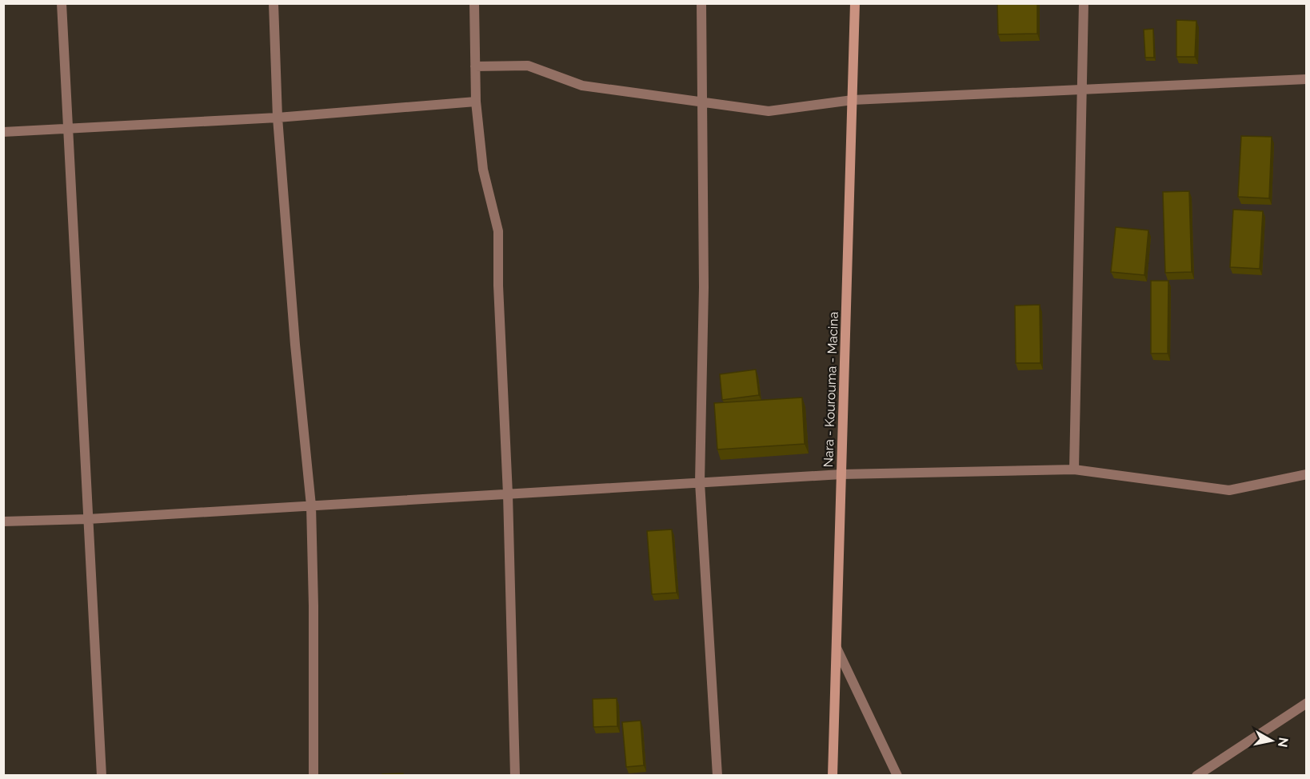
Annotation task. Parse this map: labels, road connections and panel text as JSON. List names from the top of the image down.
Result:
{
  "streets": {
    "main road": ["Nara - Kourouma - Macina"]
  },
  "north": "right"
}
